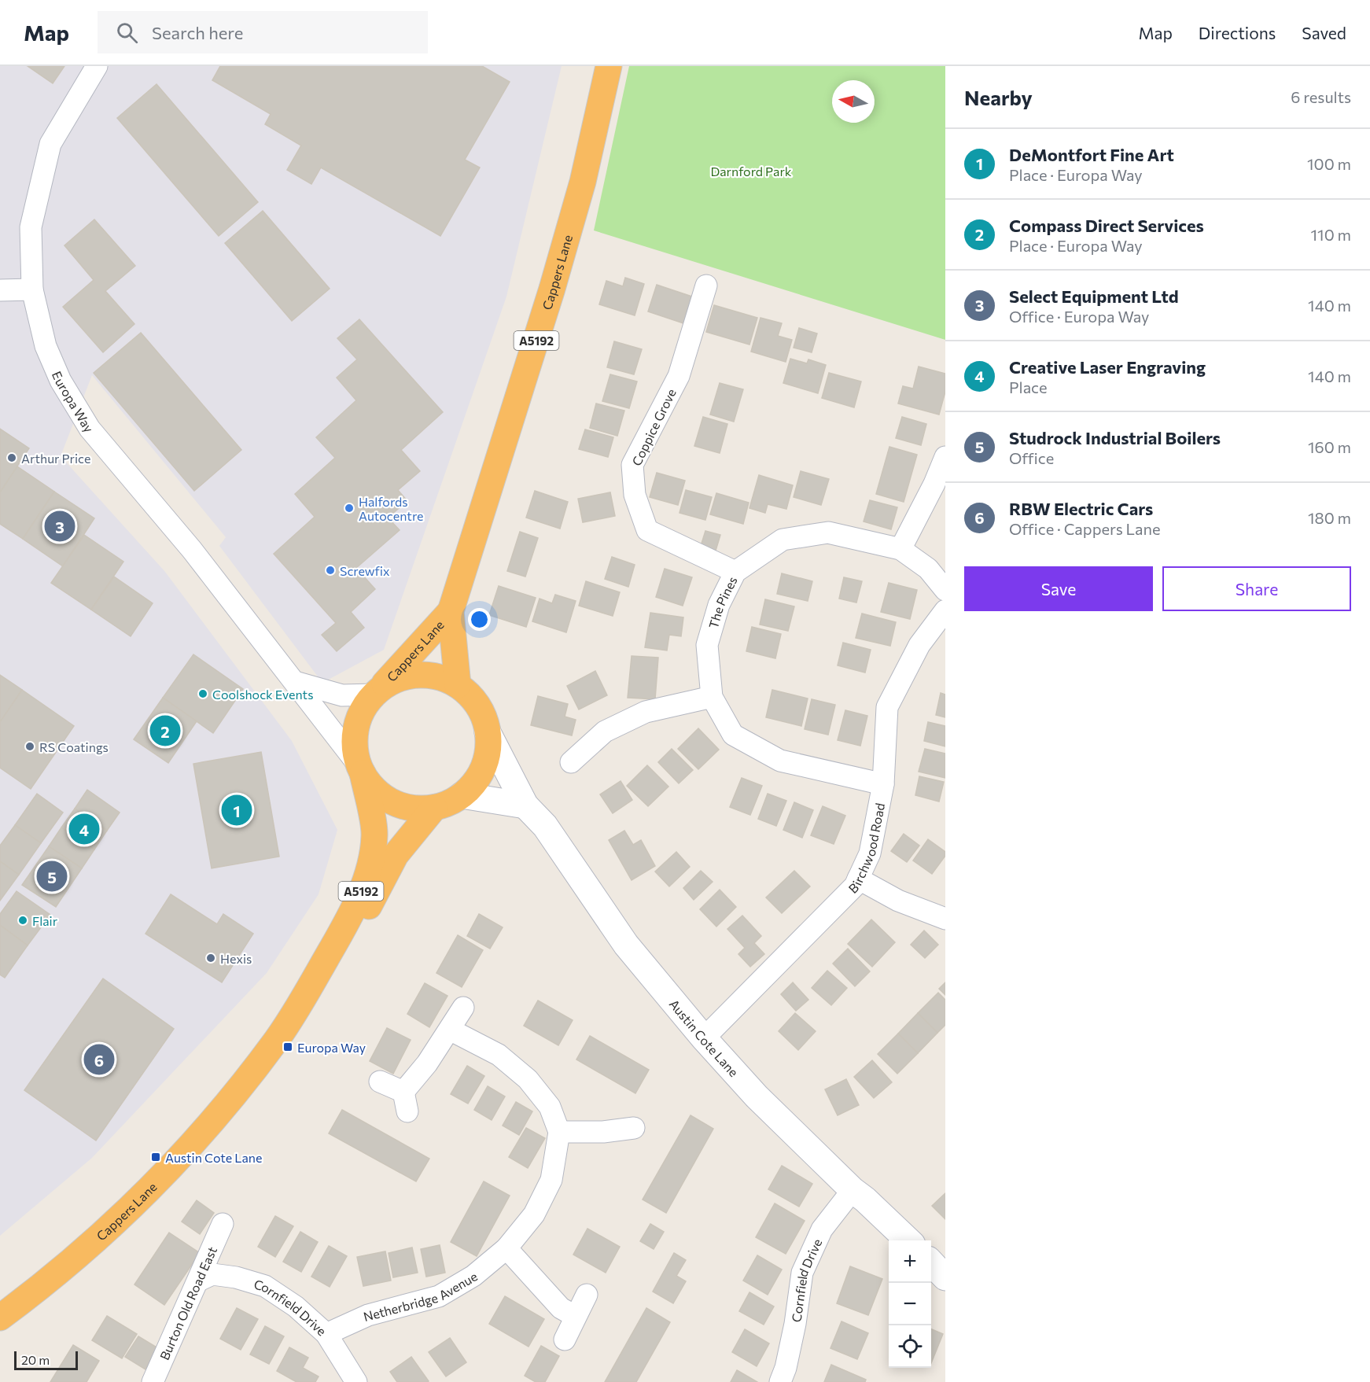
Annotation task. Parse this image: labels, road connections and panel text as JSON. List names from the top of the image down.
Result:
{
  "streets": {
    "highway": ["Cappers Lane", "A5192"],
    "street": [
      "Europa Way",
      "Coppice Grove",
      "The Pines",
      "Birchwood Road",
      "Austin Cote Lane",
      "Cornfield Drive",
      "Netherbridge Avenue",
      "Burton Old Road East"
    ]
  },
  "crossings": [
    ["Cappers Lane", "Europa Way"],
    ["Cappers Lane", "Austin Cote Lane"],
    ["Europa Way", "Austin Cote Lane"],
    ["Coppice Grove", "The Pines"],
    ["The Pines", "Birchwood Road"],
    ["Birchwood Road", "Austin Cote Lane"],
    ["Austin Cote Lane", "Cornfield Drive"],
    ["Cornfield Drive", "Netherbridge Avenue"],
    ["Cornfield Drive", "Burton Old Road East"]
  ],
  "parks": ["Darnford Park"],
  "places": {
    "other": [
      "Arthur Price",
      "Halfords Autocentre",
      "Screwfix",
      "Coolshock Events",
      "RS Coatings",
      "Flair",
      "Hexis"
    ],
    "transit": ["Europa Way", "Austin Cote Lane"]
  },
  "scale_bar": "20 m",
  "north": "left",
  "page": {
    "header": "Map",
    "search": "Search here",
    "nav": ["Map", "Directions", "Saved"],
    "heading": ["Nearby", "6 results"],
    "list": [
      {
        "mark": "1",
        "name": "DeMontfort Fine Art",
        "note": "Place · Europa Way",
        "value": "100 m"
      },
      {
        "mark": "2",
        "name": "Compass Direct Services",
        "note": "Place · Europa Way",
        "value": "110 m"
      },
      {
        "mark": "3",
        "name": "Select Equipment Ltd",
        "note": "Office · Europa Way",
        "value": "140 m"
      },
      {
        "mark": "4",
        "name": "Creative Laser Engraving",
        "note": "Place",
        "value": "140 m"
      },
      {
        "mark": "5",
        "name": "Studrock Industrial Boilers",
        "note": "Office",
        "value": "160 m"
      },
      {
        "mark": "6",
        "name": "RBW Electric Cars",
        "note": "Office · Cappers Lane",
        "value": "180 m"
      }
    ],
    "pins": [
      "3",
      "2",
      "1",
      "4",
      "5",
      "6"
    ],
    "buttons": ["Save", "Share"],
    "map_buttons": ["+", "−"],
    "scale": "20 m"
  }
}
